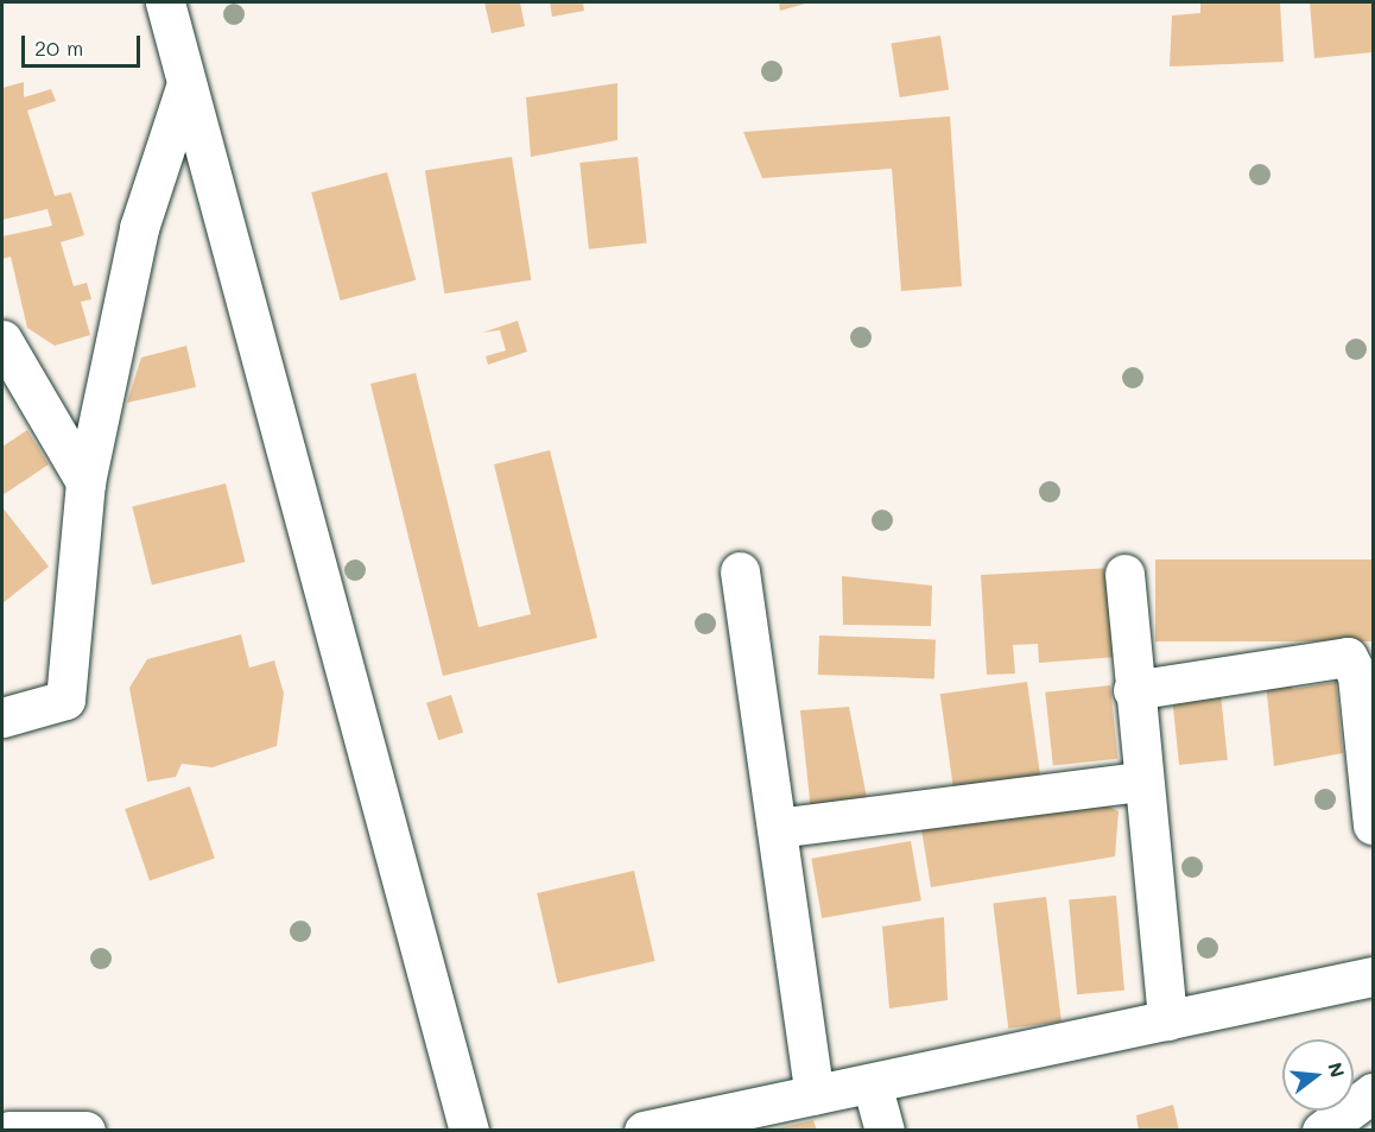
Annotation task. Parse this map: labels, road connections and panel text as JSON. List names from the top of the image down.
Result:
{
  "scale_bar": "20 m",
  "north": "right"
}
